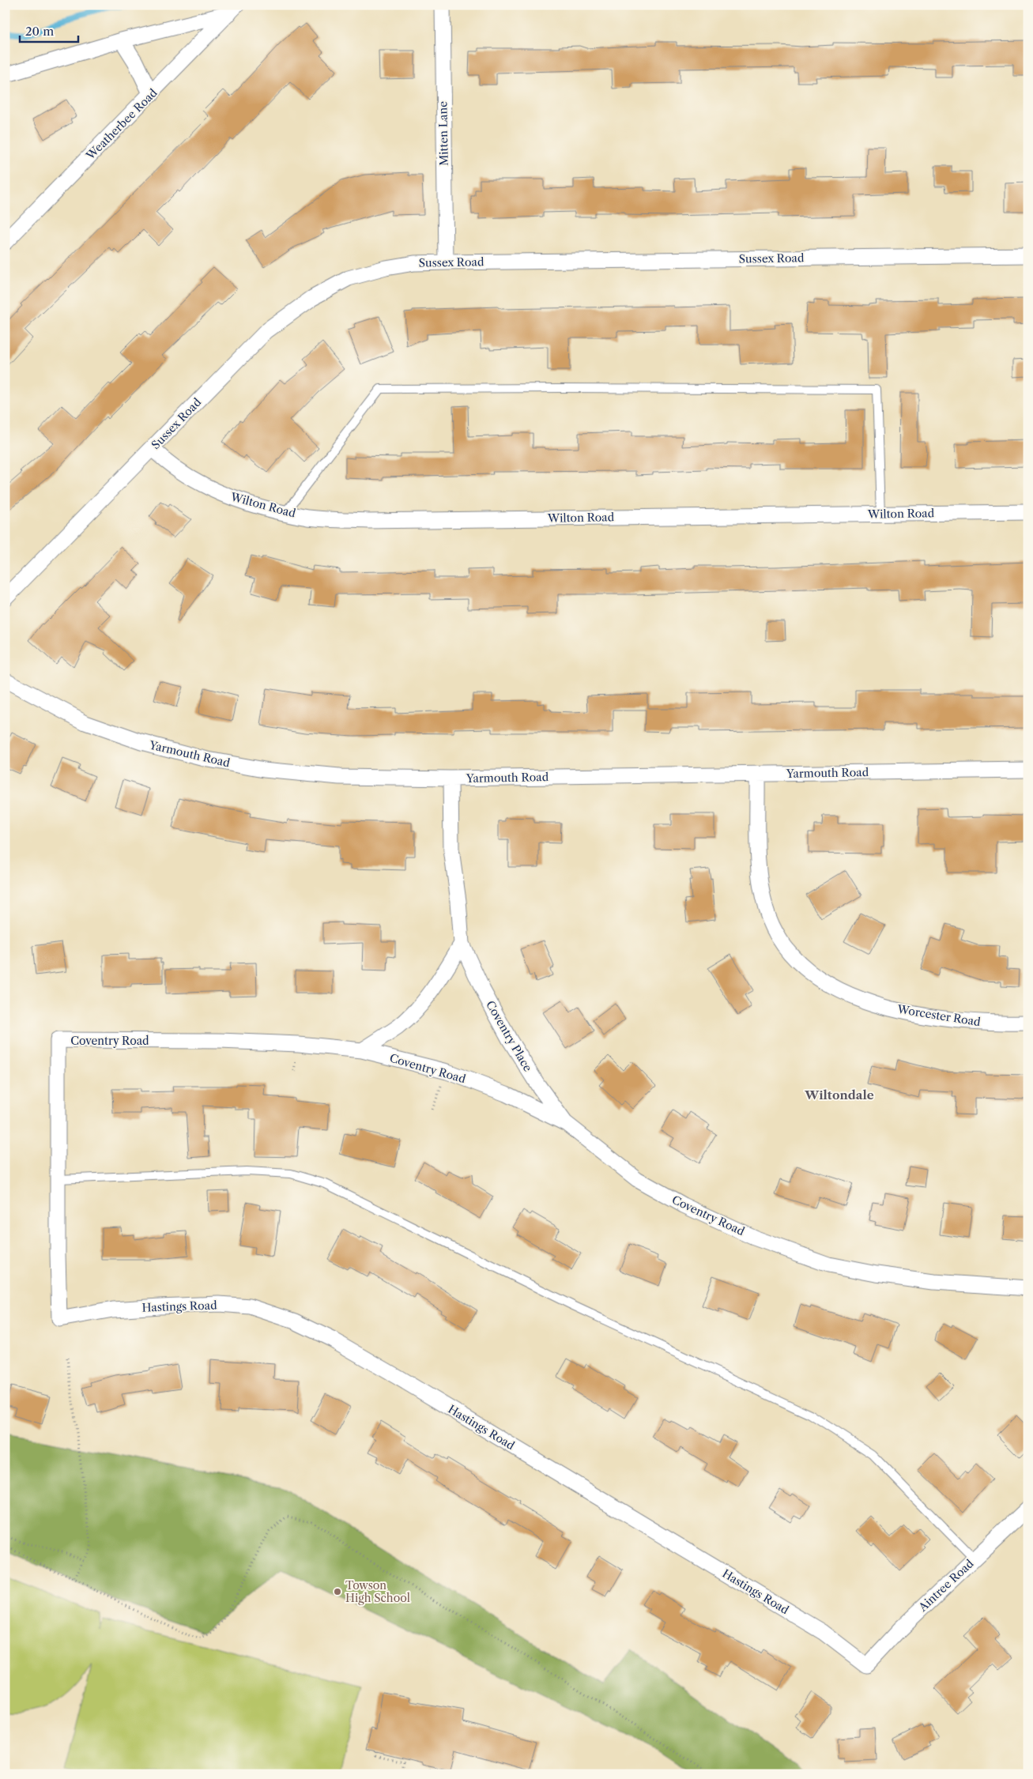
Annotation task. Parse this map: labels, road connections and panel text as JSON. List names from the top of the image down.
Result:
{
  "streets": {
    "street": [
      "Weatherbee Road",
      "Mitten Lane",
      "Sussex Road",
      "Wilton Road",
      "Yarmouth Road",
      "Worcester Road",
      "Coventry Place",
      "Coventry Road",
      "Hastings Road",
      "Aintree Road"
    ]
  },
  "crossings": [
    ["Mitten Lane", "Sussex Road"],
    ["Sussex Road", "Wilton Road"],
    ["Yarmouth Road", "Worcester Road"],
    ["Yarmouth Road", "Coventry Place"],
    ["Coventry Place", "Coventry Road"],
    ["Coventry Road", "Hastings Road"],
    ["Hastings Road", "Aintree Road"]
  ],
  "districts": ["Wiltondale"],
  "places": ["Towson High School"],
  "scale_bar": "20 m"
}
